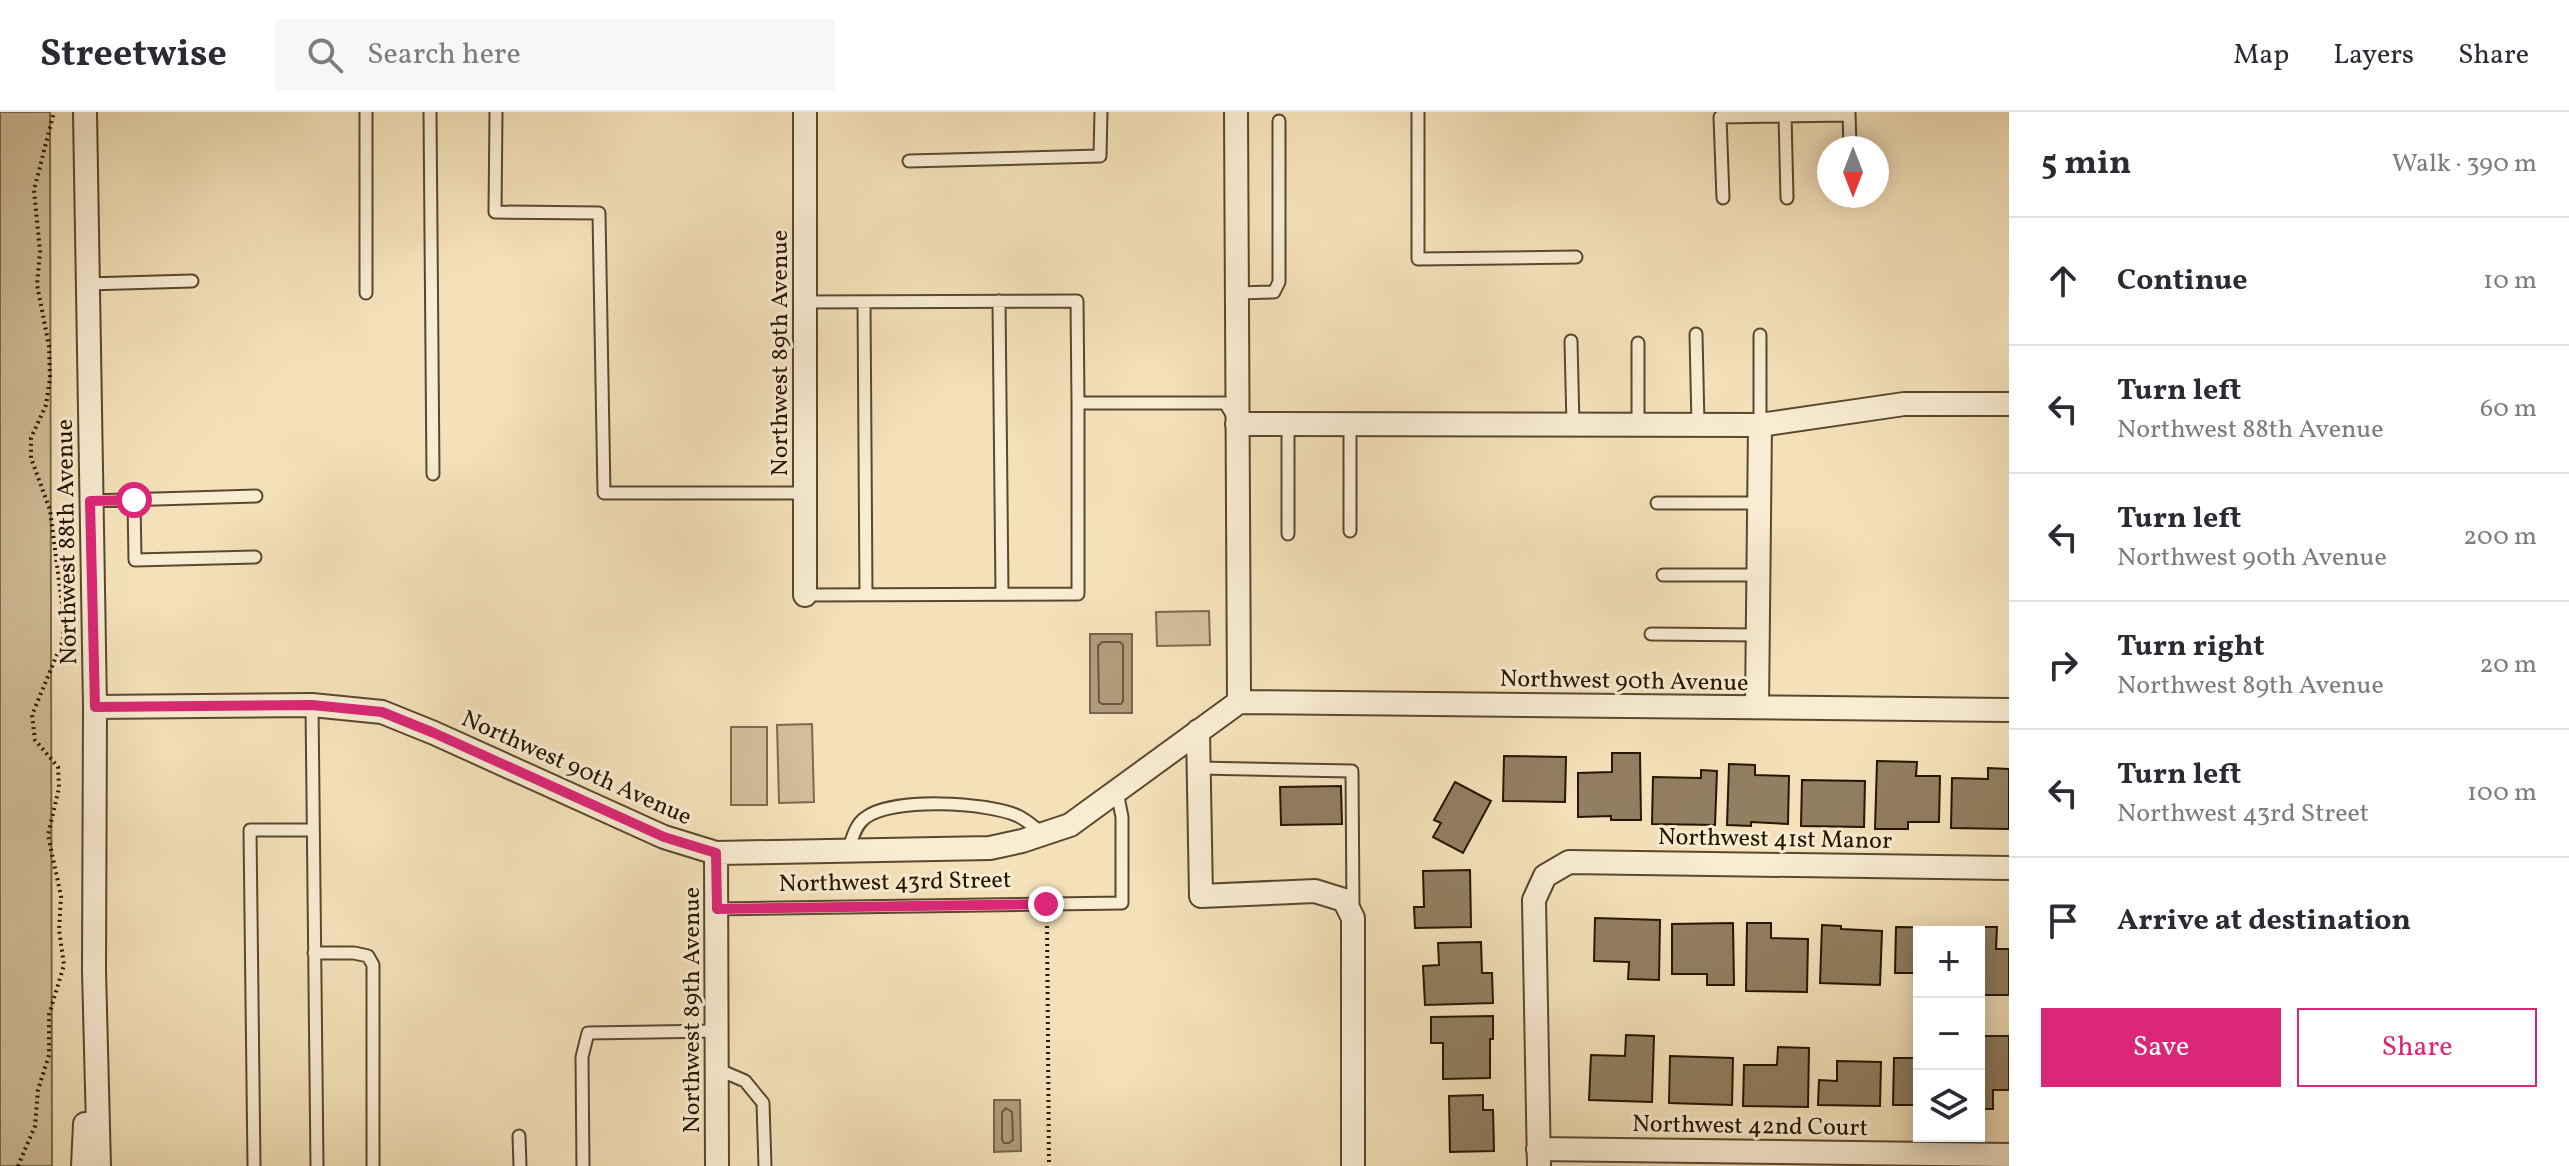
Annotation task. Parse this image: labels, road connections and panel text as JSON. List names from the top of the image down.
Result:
{
  "streets": {
    "street": [
      "Northwest 89th Avenue",
      "Northwest 88th Avenue",
      "Northwest 90th Avenue",
      "Northwest 41st Manor",
      "Northwest 42nd Court"
    ],
    "lane": ["Northwest 43rd Street"]
  },
  "crossings": [
    ["Northwest 89th Avenue", "Northwest 90th Avenue"],
    ["Northwest 89th Avenue", "Northwest 43rd Street"],
    ["Northwest 88th Avenue", "Northwest 90th Avenue"],
    ["Northwest 90th Avenue", "Northwest 43rd Street"],
    ["Northwest 41st Manor", "Northwest 42nd Court"]
  ],
  "north": "bottom",
  "page": {
    "header": "Streetwise",
    "search": "Search here",
    "nav": ["Map", "Layers", "Share"],
    "heading": ["5 min", "Walk · 390 m"],
    "list": [
      ["Continue", "10 m"],
      ["Turn left", "Northwest 88th Avenue", "60 m"],
      ["Turn left", "Northwest 90th Avenue", "200 m"],
      ["Turn right", "Northwest 89th Avenue", "20 m"],
      ["Turn left", "Northwest 43rd Street", "100 m"],
      "Arrive at destination"
    ],
    "map_buttons": ["+", "−"],
    "buttons": ["Save", "Share"]
  }
}
